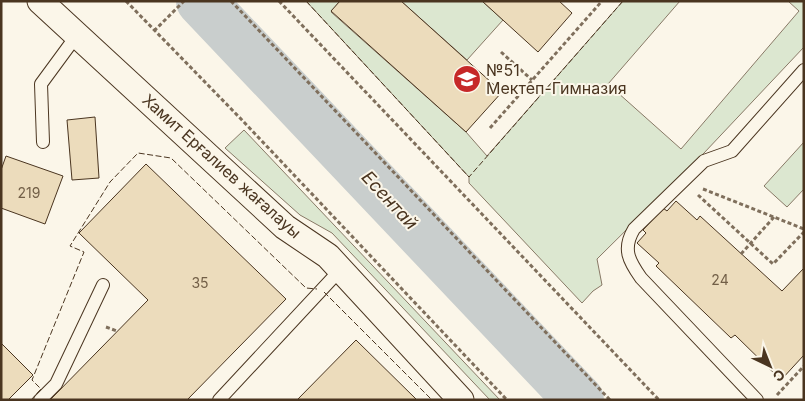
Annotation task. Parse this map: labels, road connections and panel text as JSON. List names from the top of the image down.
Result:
{
  "streets": {
    "street": ["Хамит Ерғалиев жағалауы"]
  },
  "water": ["Есентай"],
  "places": {
    "school or university": ["№51 Мектеп-Гимназия"]
  },
  "house_numbers": ["219", "24", "35"],
  "north": "bottom right"
}
